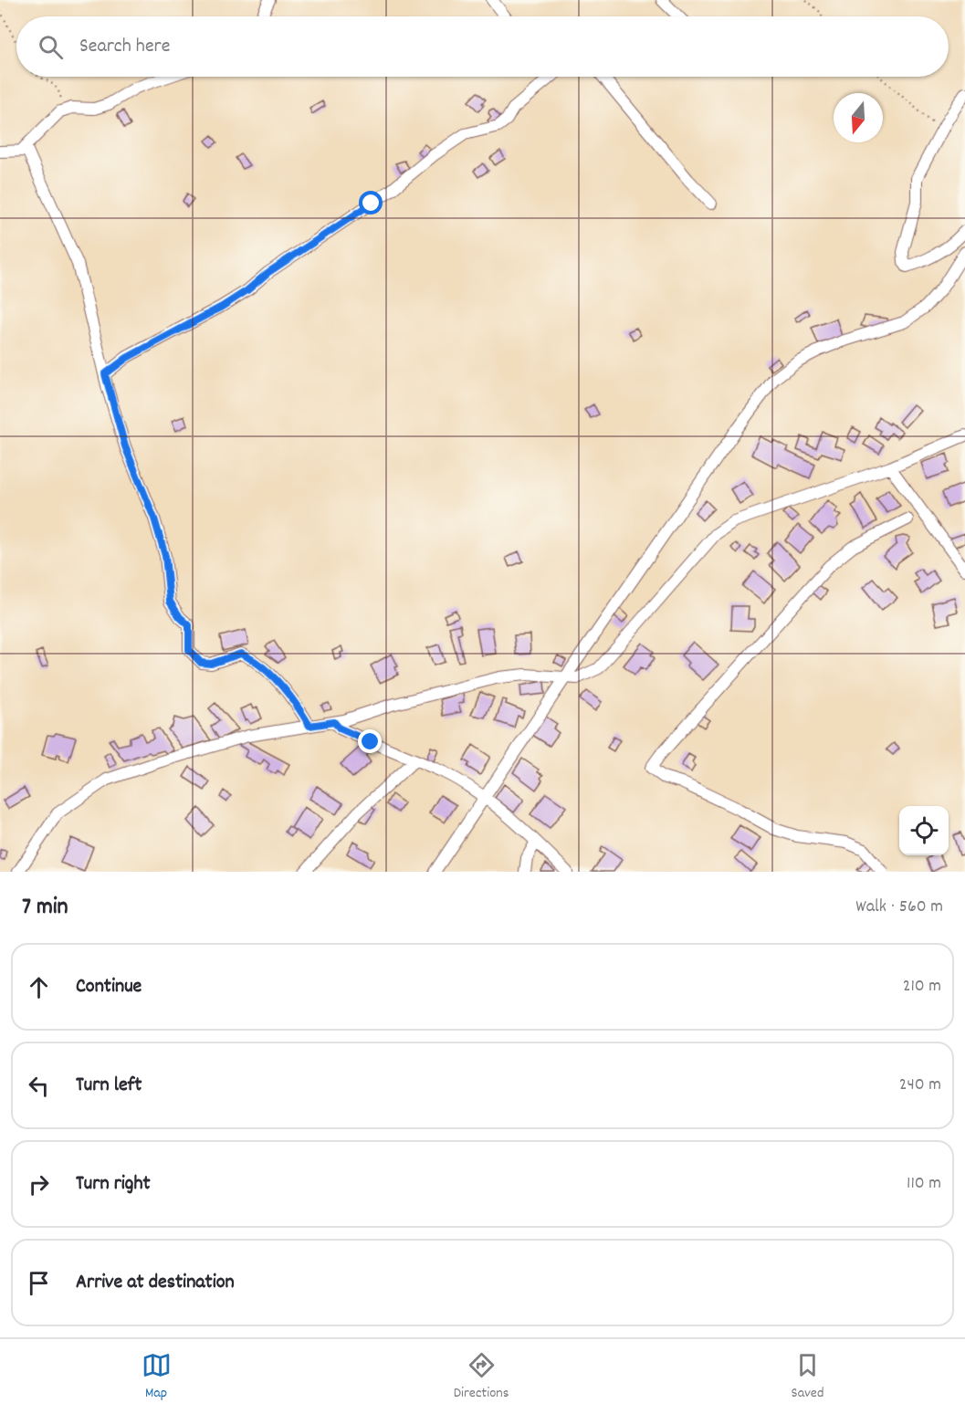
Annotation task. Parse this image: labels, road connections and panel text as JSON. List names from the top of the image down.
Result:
{
  "north": "bottom",
  "page": {
    "search": "Search here",
    "heading": ["7 min", "Walk · 560 m"],
    "list": [
      ["Continue", "210 m"],
      ["Turn left", "240 m"],
      ["Turn right", "110 m"],
      "Arrive at destination"
    ],
    "nav": ["Map", "Directions", "Saved"]
  }
}
